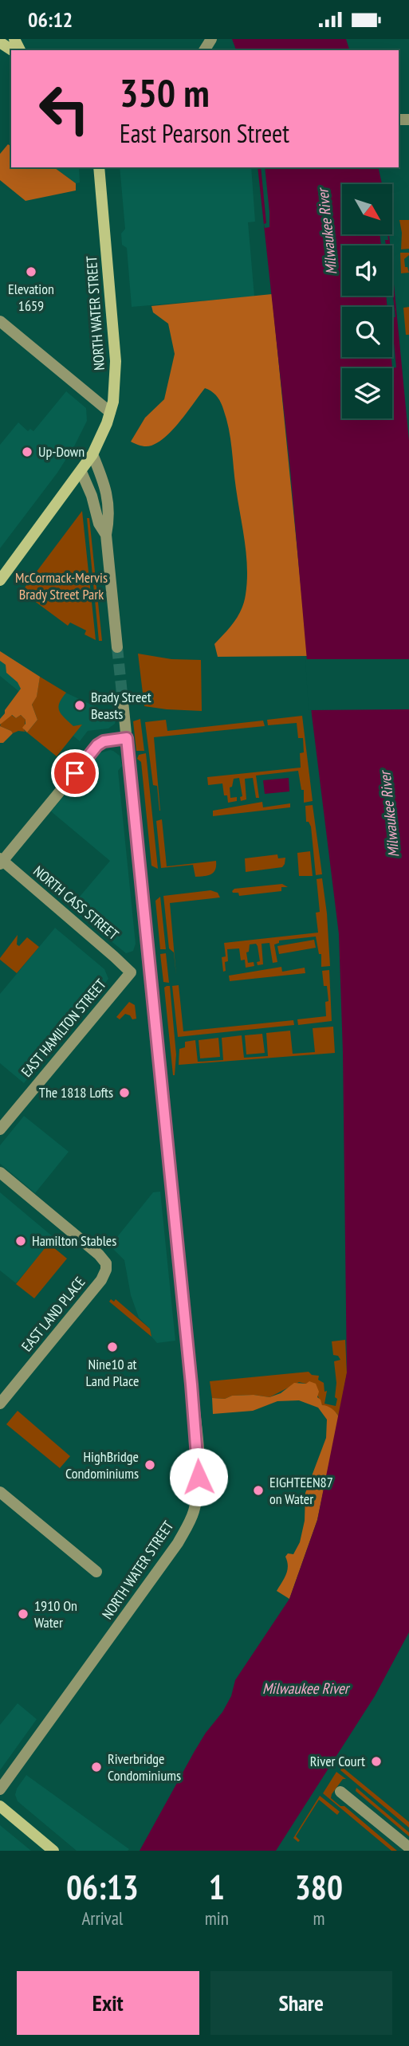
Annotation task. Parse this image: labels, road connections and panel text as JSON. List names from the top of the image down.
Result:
{
  "streets": {
    "main road": ["NORTH WATER STREET"],
    "street": ["NORTH CASS STREET", "EAST HAMILTON STREET", "EAST LAND PLACE"]
  },
  "crossings": [
    ["NORTH CASS STREET", "EAST HAMILTON STREET"]
  ],
  "water": ["Milwaukee River"],
  "parks": ["McCormack-Mervis Brady Street Park"],
  "places": [
    "Elevation 1659",
    "Up-Down",
    "Brady Street Beasts",
    "The 1818 Lofts",
    "Hamilton Stables",
    "Nine10 at Land Place",
    "HighBridge Condominiums",
    "EIGHTEEN87 on Water",
    "1910 On Water",
    "River Court",
    "Riverbridge Condominiums"
  ],
  "north": "bottom right",
  "page": {
    "status": "06:12",
    "turn": ["350 m", "East Pearson Street"],
    "eta": [
      "06:13",
      "Arrival",
      "1",
      "min",
      "380",
      "m"
    ],
    "buttons": ["Exit", "Share"]
  }
}
